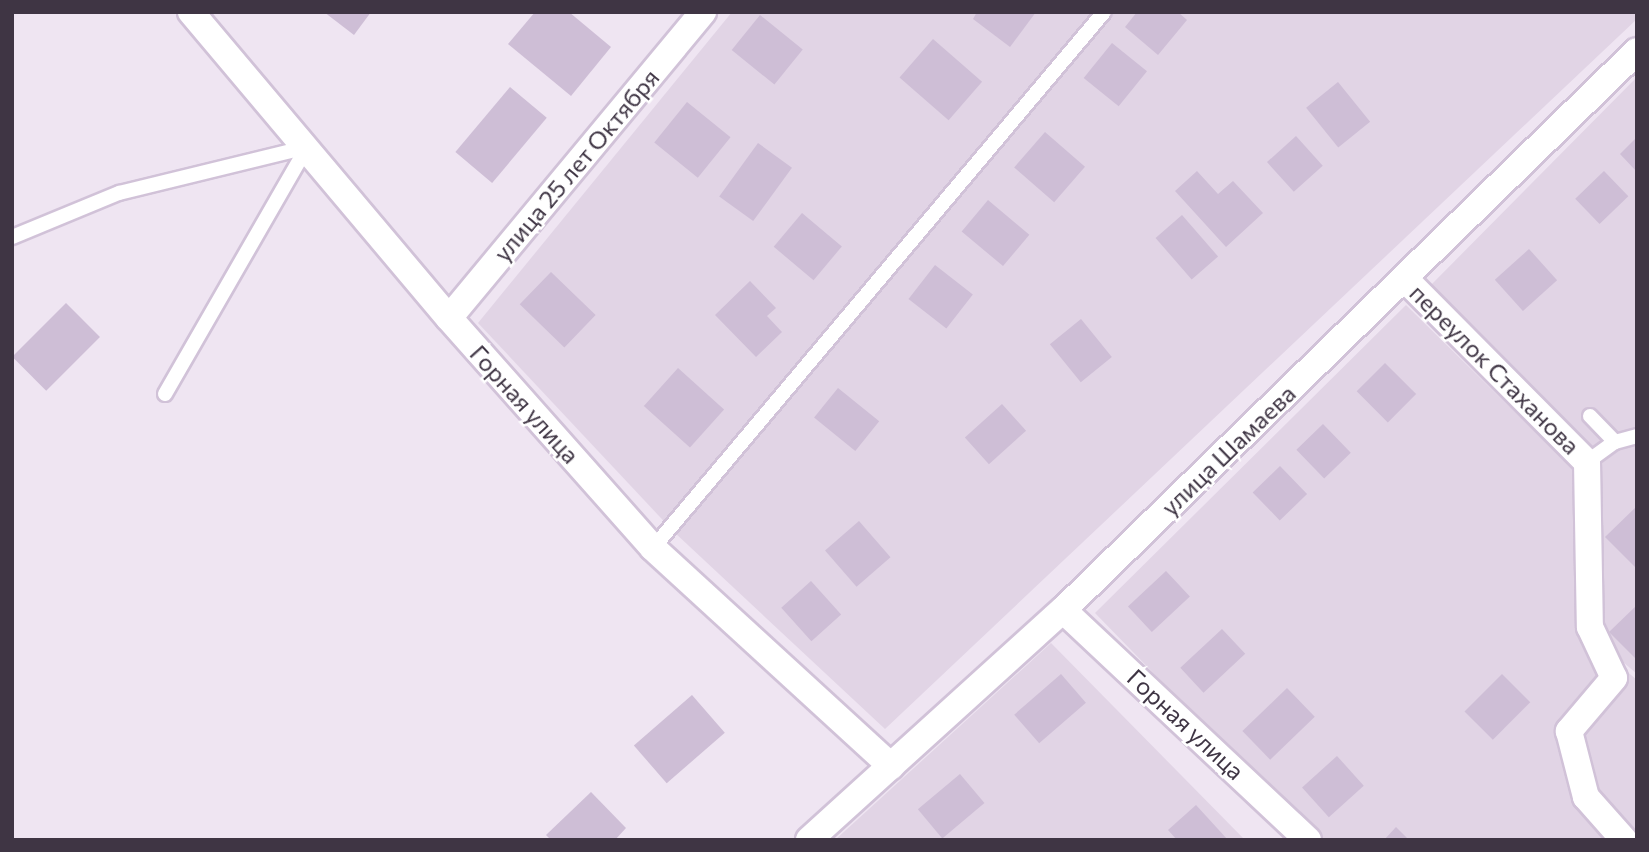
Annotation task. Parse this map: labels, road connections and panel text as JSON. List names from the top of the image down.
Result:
{
  "streets": {
    "street": [
      "улица 25 лет Октября",
      "переулок Стаханова",
      "Горная улица",
      "улица Шамаева"
    ]
  },
  "crossings": [
    ["улица 25 лет Октября", "Горная улица"],
    ["переулок Стаханова", "улица Шамаева"],
    ["Горная улица", "улица Шамаева"]
  ]
}
